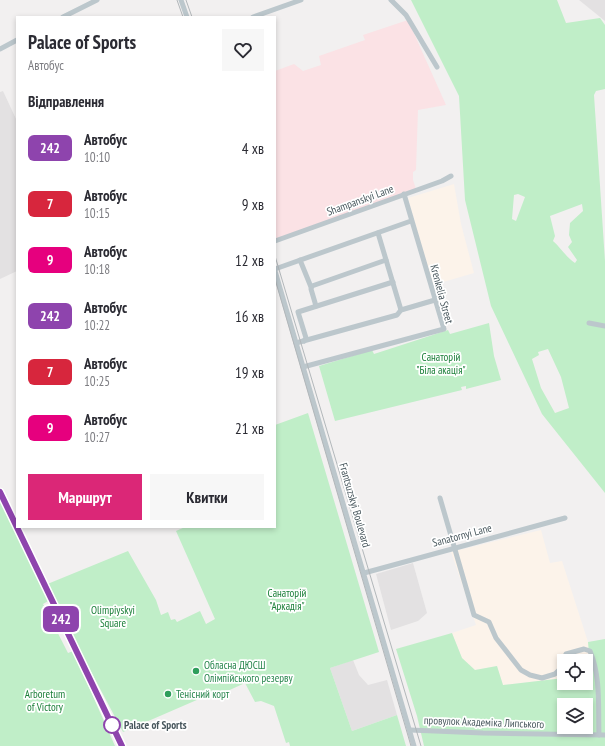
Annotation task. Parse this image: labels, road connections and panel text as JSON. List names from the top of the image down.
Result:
{
  "streets": {
    "street": [
      "Shampanskyi Lane",
      "Krenkelia Street",
      "Frantsuzskyi Boulevard",
      "Sanatornyi Lane",
      "провулок Академіка Липського"
    ]
  },
  "crossings": [
    ["Shampanskyi Lane", "Krenkelia Street"],
    ["Krenkelia Street", "Frantsuzskyi Boulevard"],
    ["Frantsuzskyi Boulevard", "Sanatornyi Lane"],
    ["Frantsuzskyi Boulevard", "провулок Академіка Липського"]
  ],
  "parks": [
    "Санаторій \"Біла акація\"",
    "Санаторій \"Аркадія\"",
    "Olimpiyskyi Square",
    "Arboretum of Victory"
  ],
  "places": ["Обласна ДЮСШ Олімпійського резерву", "Тенісний корт", "Palace of Sports"],
  "lines": ["bus line 242"],
  "page": {
    "on_map": "242",
    "heading": [
      ["Palace of Sports", "Автобус"],
      "Відправлення"
    ],
    "list": [
      {
        "mark": "242",
        "name": "Автобус",
        "note": "10:10",
        "value": "4 хв"
      },
      {
        "mark": "7",
        "name": "Автобус",
        "note": "10:15",
        "value": "9 хв"
      },
      {
        "mark": "9",
        "name": "Автобус",
        "note": "10:18",
        "value": "12 хв"
      },
      {
        "mark": "242",
        "name": "Автобус",
        "note": "10:22",
        "value": "16 хв"
      },
      {
        "mark": "7",
        "name": "Автобус",
        "note": "10:25",
        "value": "19 хв"
      },
      {
        "mark": "9",
        "name": "Автобус",
        "note": "10:27",
        "value": "21 хв"
      }
    ],
    "buttons": ["Маршрут", "Квитки"]
  }
}
